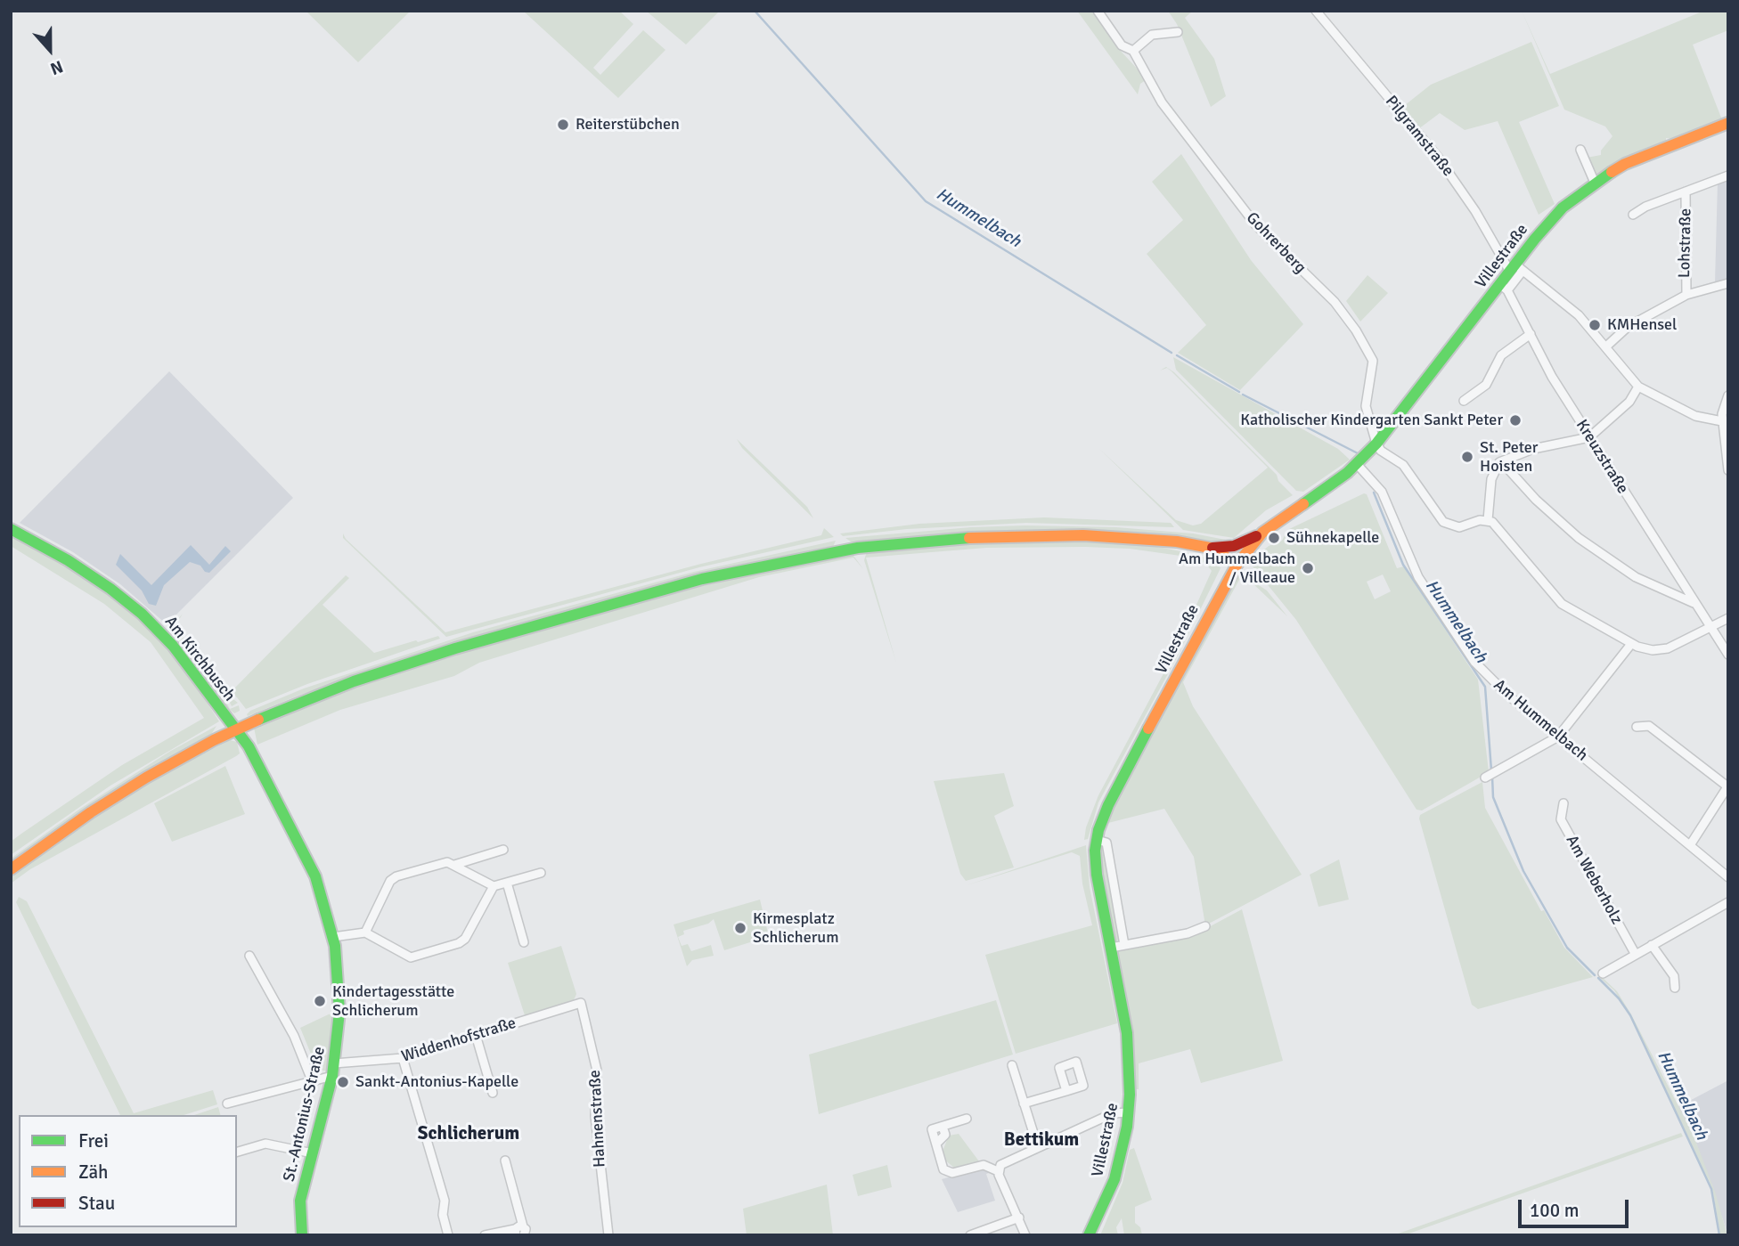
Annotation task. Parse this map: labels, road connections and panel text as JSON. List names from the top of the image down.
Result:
{
  "streets": {
    "main road": ["Villestraße", "Am Kirchbusch", "St.-Antonius-Straße"],
    "street": [
      "Pilgramstraße",
      "Gohrerberg",
      "Lohstraße",
      "Kreuzstraße",
      "Am Hummelbach",
      "Am Weberholz",
      "Widdenhofstraße",
      "Hahnenstraße"
    ]
  },
  "crossings": [
    ["Pilgramstraße", "Villestraße"],
    ["Gohrerberg", "Villestraße"],
    ["Villestraße", "Kreuzstraße"],
    ["Villestraße", "Am Hummelbach"],
    ["Am Kirchbusch", "St.-Antonius-Straße"],
    ["Widdenhofstraße", "St.-Antonius-Straße"],
    ["Widdenhofstraße", "Hahnenstraße"]
  ],
  "districts": ["Schlicherum", "Bettikum"],
  "water": ["Hummelbach"],
  "places": [
    "Reiterstübchen",
    "KMHensel",
    "Katholischer Kindergarten Sankt Peter",
    "St. Peter Hoisten",
    "Sühnekapelle",
    "Am Hummelbach / Villeaue",
    "Kirmesplatz Schlicherum",
    "Kindertagesstätte Schlicherum",
    "Sankt-Antonius-Kapelle"
  ],
  "legend": ["Frei", "Zäh", "Stau"],
  "scale_bar": "100 m",
  "north": "bottom"
}
